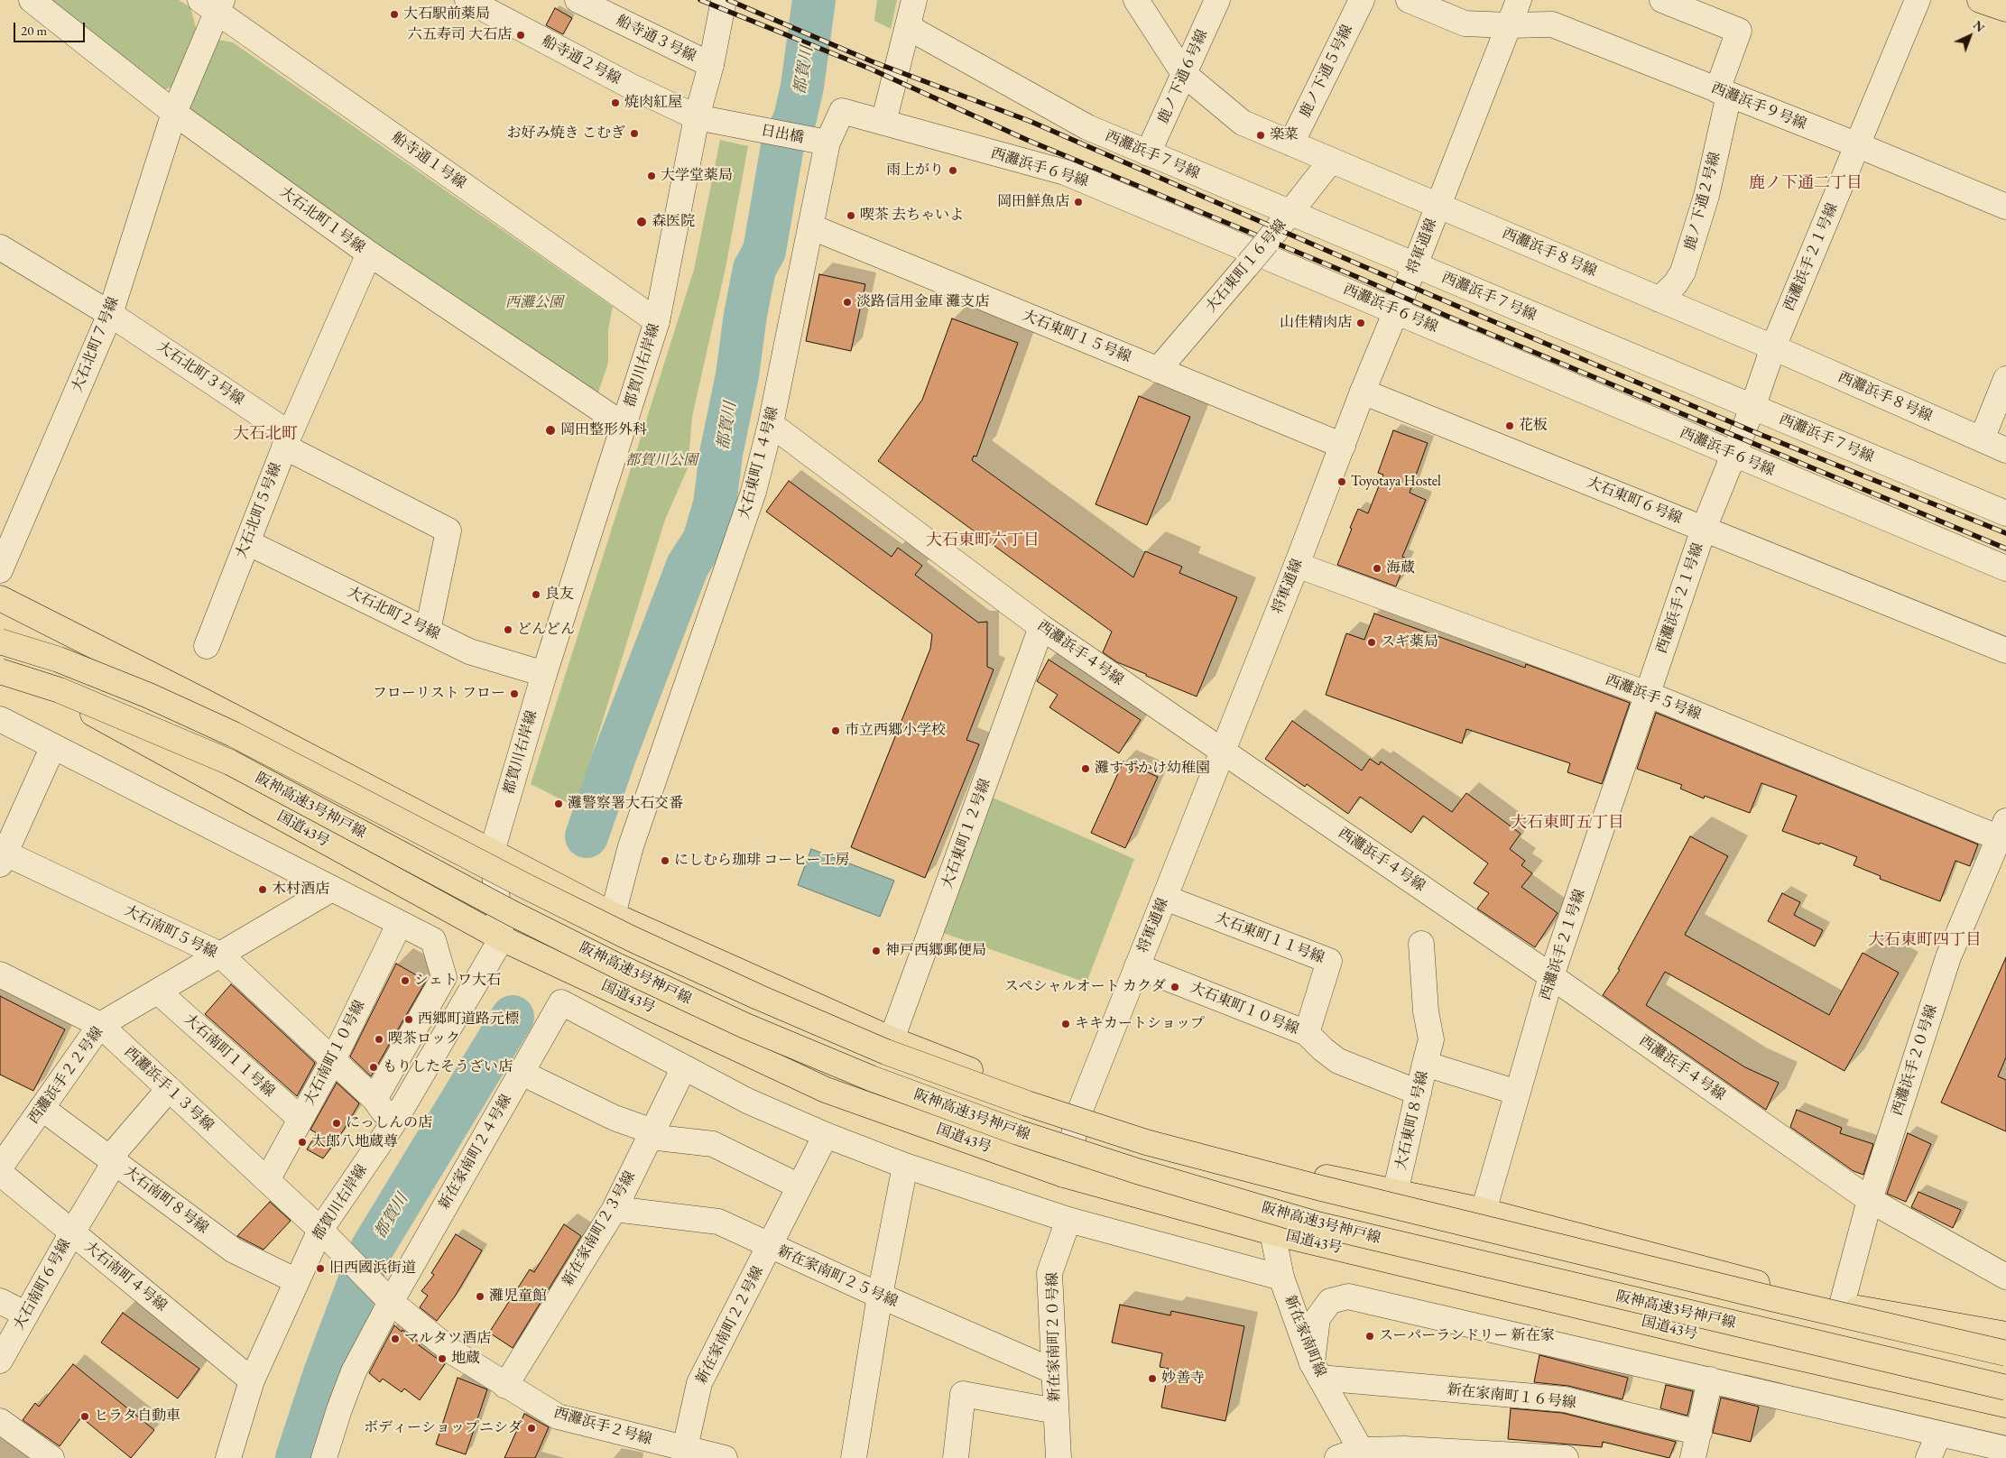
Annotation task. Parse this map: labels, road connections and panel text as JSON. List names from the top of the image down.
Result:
{
  "streets": {
    "highway": ["阪神高速3号神戸線", "国道43号"],
    "street": [
      "船寺通３号線",
      "船寺通２号線",
      "鹿ノ下通５号線",
      "鹿ノ下通６号線",
      "西灘浜手９号線",
      "日出橋",
      "西灘浜手７号線",
      "船寺通１号線",
      "西灘浜手６号線",
      "鹿ノ下通２号線",
      "大石北町１号線",
      "将軍通線",
      "西灘浜手８号線",
      "西灘浜手２１号線",
      "大石東町１６号線",
      "大石東町１５号線",
      "大石北町７号線",
      "都賀川右岸線",
      "大石北町３号線",
      "大石東町１４号線",
      "大石東町６号線",
      "大石北町５号線",
      "大石北町２号線",
      "西灘浜手４号線",
      "西灘浜手５号線",
      "大石東町１２号線",
      "大石南町５号線",
      "大石東町１１号線",
      "大石東町１０号線",
      "大石南町１０号線",
      "大石南町１１号線",
      "西灘浜手２０号線",
      "西灘浜手２２号線",
      "西灘浜手１３号線",
      "大石東町８号線",
      "新在家南町２４号線",
      "大石南町８号線",
      "新在家南町２３号線",
      "大石南町４号線",
      "新在家南町２５号線",
      "大石南町６号線",
      "新在家南町２２号線",
      "新在家南町線",
      "新在家南町２０号線",
      "新在家南町１６号線",
      "西灘浜手２号線"
    ]
  },
  "crossings": [
    ["船寺通３号線", "都賀川右岸線"],
    ["船寺通２号線", "日出橋"],
    ["船寺通２号線", "都賀川右岸線"],
    ["鹿ノ下通５号線", "西灘浜手８号線"],
    ["鹿ノ下通６号線", "西灘浜手７号線"],
    ["鹿ノ下通６号線", "西灘浜手８号線"],
    ["西灘浜手９号線", "鹿ノ下通２号線"],
    ["西灘浜手９号線", "将軍通線"],
    ["西灘浜手９号線", "西灘浜手２１号線"],
    ["日出橋", "都賀川右岸線"],
    ["日出橋", "大石東町１４号線"],
    ["西灘浜手７号線", "将軍通線"],
    ["西灘浜手７号線", "西灘浜手２１号線"],
    ["西灘浜手７号線", "大石東町１６号線"],
    ["船寺通１号線", "大石北町７号線"],
    ["船寺通１号線", "都賀川右岸線"],
    ["西灘浜手６号線", "将軍通線"],
    ["西灘浜手６号線", "西灘浜手２１号線"],
    ["西灘浜手６号線", "大石東町１４号線"],
    ["鹿ノ下通２号線", "西灘浜手８号線"],
    ["大石北町１号線", "大石北町７号線"],
    ["大石北町１号線", "都賀川右岸線"],
    ["大石北町１号線", "大石北町５号線"],
    ["将軍通線", "西灘浜手８号線"],
    ["将軍通線", "大石東町１５号線"],
    ["将軍通線", "大石東町６号線"],
    ["将軍通線", "西灘浜手４号線"],
    ["将軍通線", "西灘浜手５号線"],
    ["将軍通線", "国道43号"],
    ["将軍通線", "大石東町１１号線"],
    ["将軍通線", "大石東町１０号線"],
    ["西灘浜手８号線", "西灘浜手２１号線"],
    ["西灘浜手８号線", "大石東町１６号線"],
    ["西灘浜手２１号線", "大石東町６号線"],
    ["西灘浜手２１号線", "西灘浜手４号線"],
    ["西灘浜手２１号線", "西灘浜手５号線"],
    ["西灘浜手２１号線", "大石東町８号線"],
    ["大石東町１６号線", "大石東町１５号線"],
    ["大石東町１５号線", "大石東町１４号線"],
    ["大石北町７号線", "大石北町３号線"],
    ["都賀川右岸線", "大石北町２号線"],
    ["都賀川右岸線", "国道43号"],
    ["都賀川右岸線", "大石南町５号線"],
    ["都賀川右岸線", "西灘浜手１３号線"],
    ["都賀川右岸線", "大石南町８号線"],
    ["都賀川右岸線", "大石南町４号線"],
    ["都賀川右岸線", "西灘浜手２号線"],
    ["大石北町３号線", "大石北町５号線"],
    ["大石北町３号線", "大石北町２号線"],
    ["大石東町１４号線", "西灘浜手４号線"],
    ["大石北町５号線", "大石北町２号線"],
    ["西灘浜手４号線", "大石東町１２号線"],
    ["西灘浜手４号線", "西灘浜手２０号線"],
    ["西灘浜手５号線", "西灘浜手２０号線"],
    ["国道43号", "新在家南町線"],
    ["大石南町５号線", "大石南町１０号線"],
    ["大石南町５号線", "西灘浜手２２号線"],
    ["大石東町１１号線", "大石東町１０号線"],
    ["大石東町１０号線", "大石東町８号線"],
    ["大石南町１０号線", "大石南町１１号線"],
    ["大石南町１０号線", "西灘浜手１３号線"],
    ["大石南町１１号線", "西灘浜手２２号線"],
    ["西灘浜手２２号線", "西灘浜手１３号線"],
    ["西灘浜手２２号線", "大石南町８号線"],
    ["西灘浜手１３号線", "大石南町６号線"],
    ["西灘浜手１３号線", "西灘浜手２号線"],
    ["新在家南町２４号線", "新在家南町２３号線"],
    ["新在家南町２４号線", "西灘浜手２号線"],
    ["大石南町８号線", "大石南町６号線"],
    ["新在家南町２３号線", "新在家南町２５号線"],
    ["新在家南町２３号線", "西灘浜手２号線"],
    ["大石南町４号線", "大石南町６号線"],
    ["新在家南町２５号線", "新在家南町２２号線"],
    ["新在家南町２５号線", "新在家南町２０号線"],
    ["新在家南町２２号線", "西灘浜手２号線"],
    ["新在家南町線", "新在家南町１６号線"]
  ],
  "districts": [
    "鹿ノ下通二丁目",
    "大石北町",
    "大石東町六丁目",
    "大石東町五丁目",
    "大石東町四丁目"
  ],
  "water": ["都賀川"],
  "parks": ["西灘公園", "都賀川公園"],
  "places": [
    "大石駅前薬局",
    "六五寿司 大石店",
    "焼肉紅屋",
    "お好み焼き こむぎ",
    "楽菜",
    "雨上がり",
    "大学堂薬局",
    "岡田鮮魚店",
    "喫茶 去ちゃいよ",
    "森医院",
    "淡路信用金庫 灘支店",
    "山佳精肉店",
    "花板",
    "岡田整形外科",
    "Toyotaya Hostel",
    "海蔵",
    "良友",
    "どんどん",
    "スギ薬局",
    "フローリスト フロー",
    "市立西郷小学校",
    "灘すずかけ幼稚園",
    "灘警察署大石交番",
    "にしむら珈琲 コーヒー工房",
    "木村酒店",
    "神戸西郷郵便局",
    "シェトワ大石",
    "スペシャルオート カクダ",
    "西郷町道路元標",
    "キキカートショップ",
    "喫茶ロック",
    "もりしたそうざい店",
    "にっしんの店",
    "太郎八地蔵尊",
    "旧西國浜街道",
    "灘児童館",
    "スーパーランドリー 新在家",
    "マルタツ酒店",
    "地蔵",
    "妙善寺",
    "ヒラタ自動車",
    "ボディーショップニシダ"
  ],
  "scale_bar": "20 m",
  "north": "top right"
}
